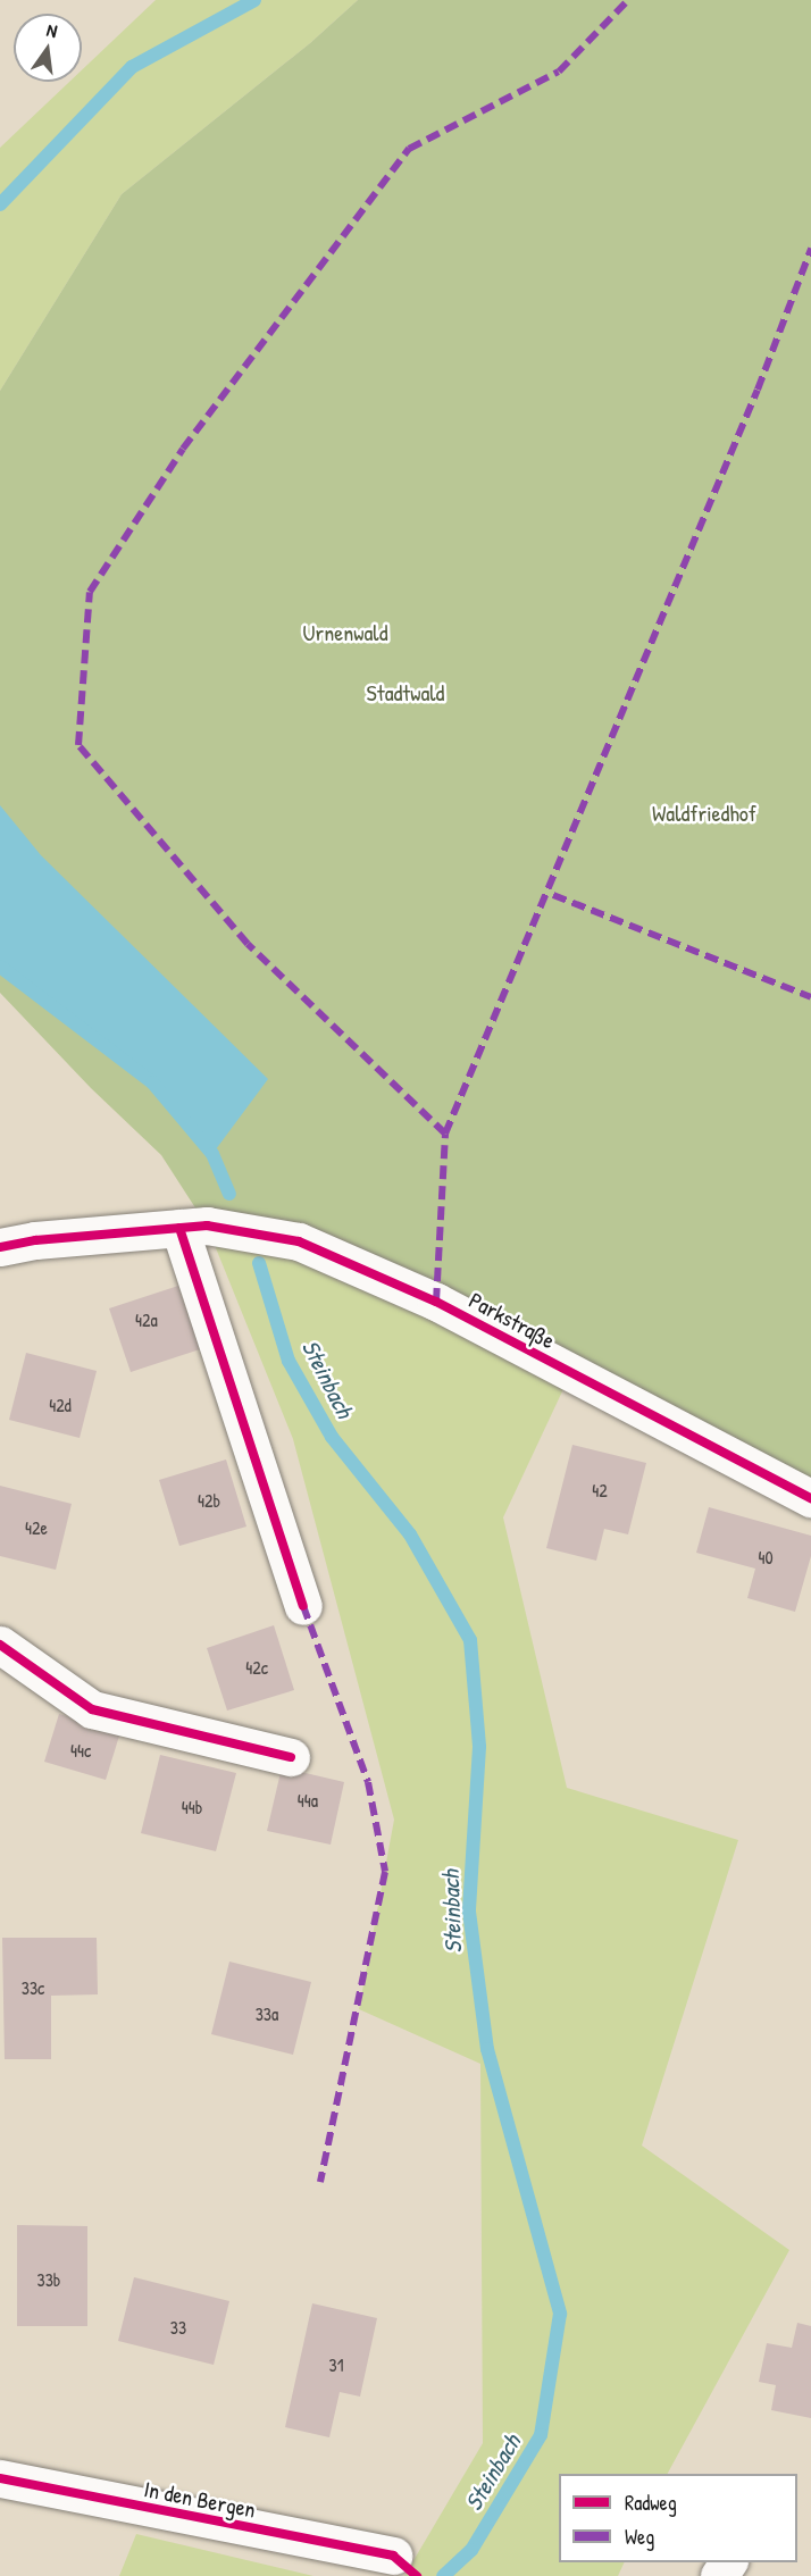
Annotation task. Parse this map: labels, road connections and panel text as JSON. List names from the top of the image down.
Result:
{
  "streets": {
    "street": ["Parkstraße", "In den Bergen"]
  },
  "water": ["Steinbach"],
  "parks": ["Urnenwald", "Stadtwald", "Waldfriedhof"],
  "house_numbers": [
    "42a",
    "42d",
    "42",
    "42b",
    "42e",
    "40",
    "42c",
    "44c",
    "44a",
    "44b",
    "33c",
    "33a",
    "33b",
    "33",
    "31"
  ],
  "legend": ["Radweg", "Weg"],
  "north": "top"
}
